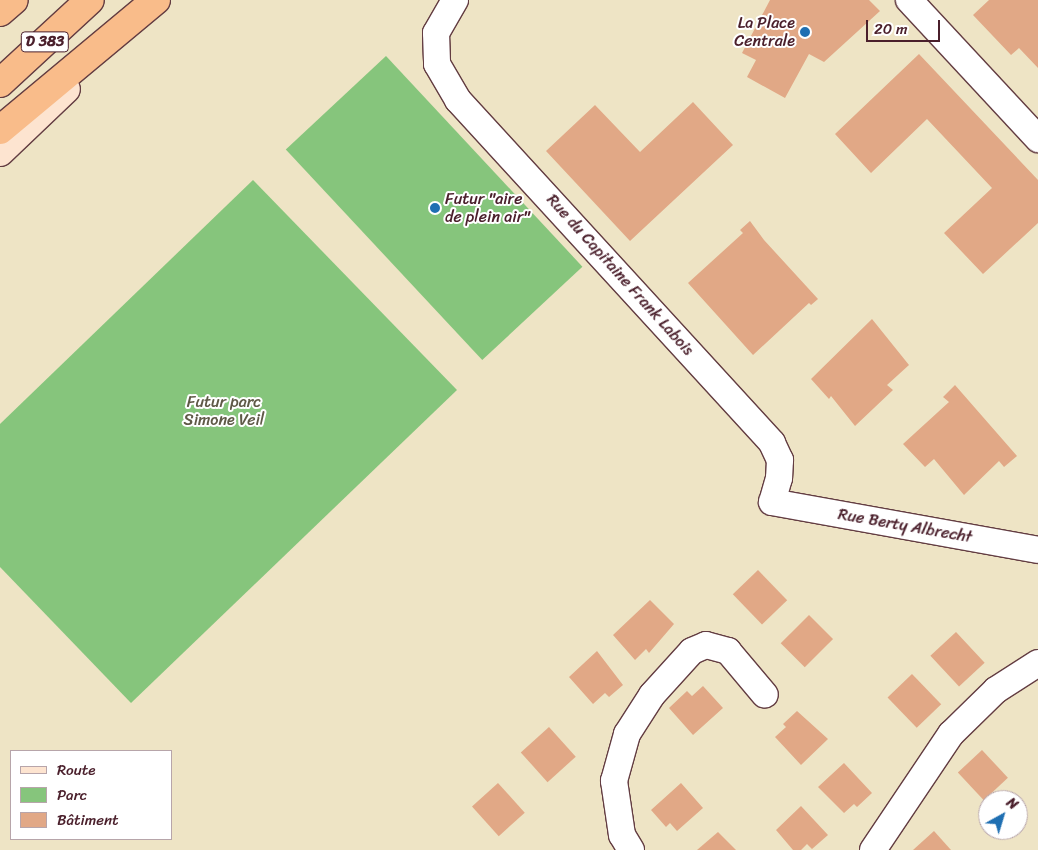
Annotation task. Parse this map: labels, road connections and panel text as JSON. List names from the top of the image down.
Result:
{
  "streets": {
    "highway": ["D 383"],
    "street": ["Rue du Capitaine Frank Labois", "Rue Berty Albrecht"]
  },
  "crossings": [
    ["Rue du Capitaine Frank Labois", "Rue Berty Albrecht"]
  ],
  "parks": ["Futur parc Simone Veil"],
  "places": ["La Place Centrale", "Futur \"aire de plein air\""],
  "legend": ["Route", "Parc", "Bâtiment"],
  "scale_bar": "20 m",
  "north": "top right"
}
